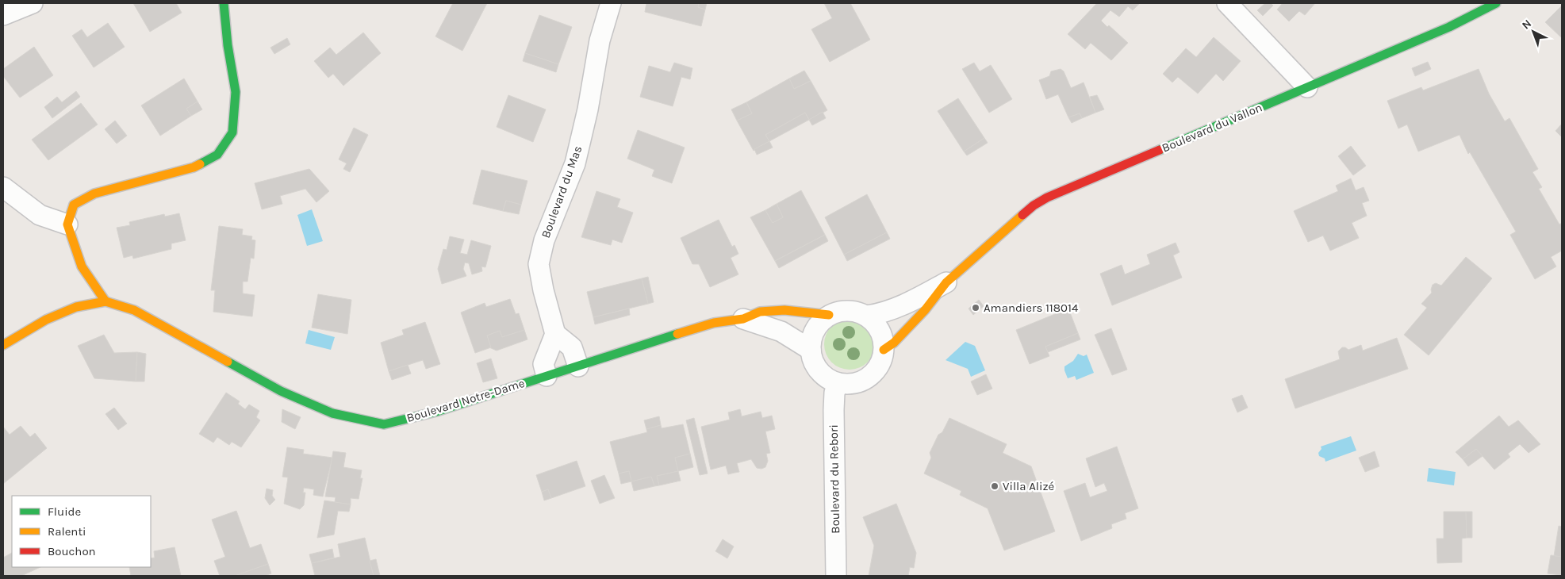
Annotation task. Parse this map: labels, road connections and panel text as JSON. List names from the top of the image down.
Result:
{
  "streets": {
    "street": [
      "Boulevard du Vallon",
      "Boulevard du Mas",
      "Boulevard Notre-Dame",
      "Boulevard du Rebori"
    ]
  },
  "crossings": [
    ["Boulevard du Vallon", "Boulevard Notre-Dame"],
    ["Boulevard du Vallon", "Boulevard du Rebori"],
    ["Boulevard Notre-Dame", "Boulevard du Rebori"]
  ],
  "places": ["Amandiers 118014", "Villa Alizé"],
  "legend": ["Fluide", "Ralenti", "Bouchon"],
  "north": "top left"
}
